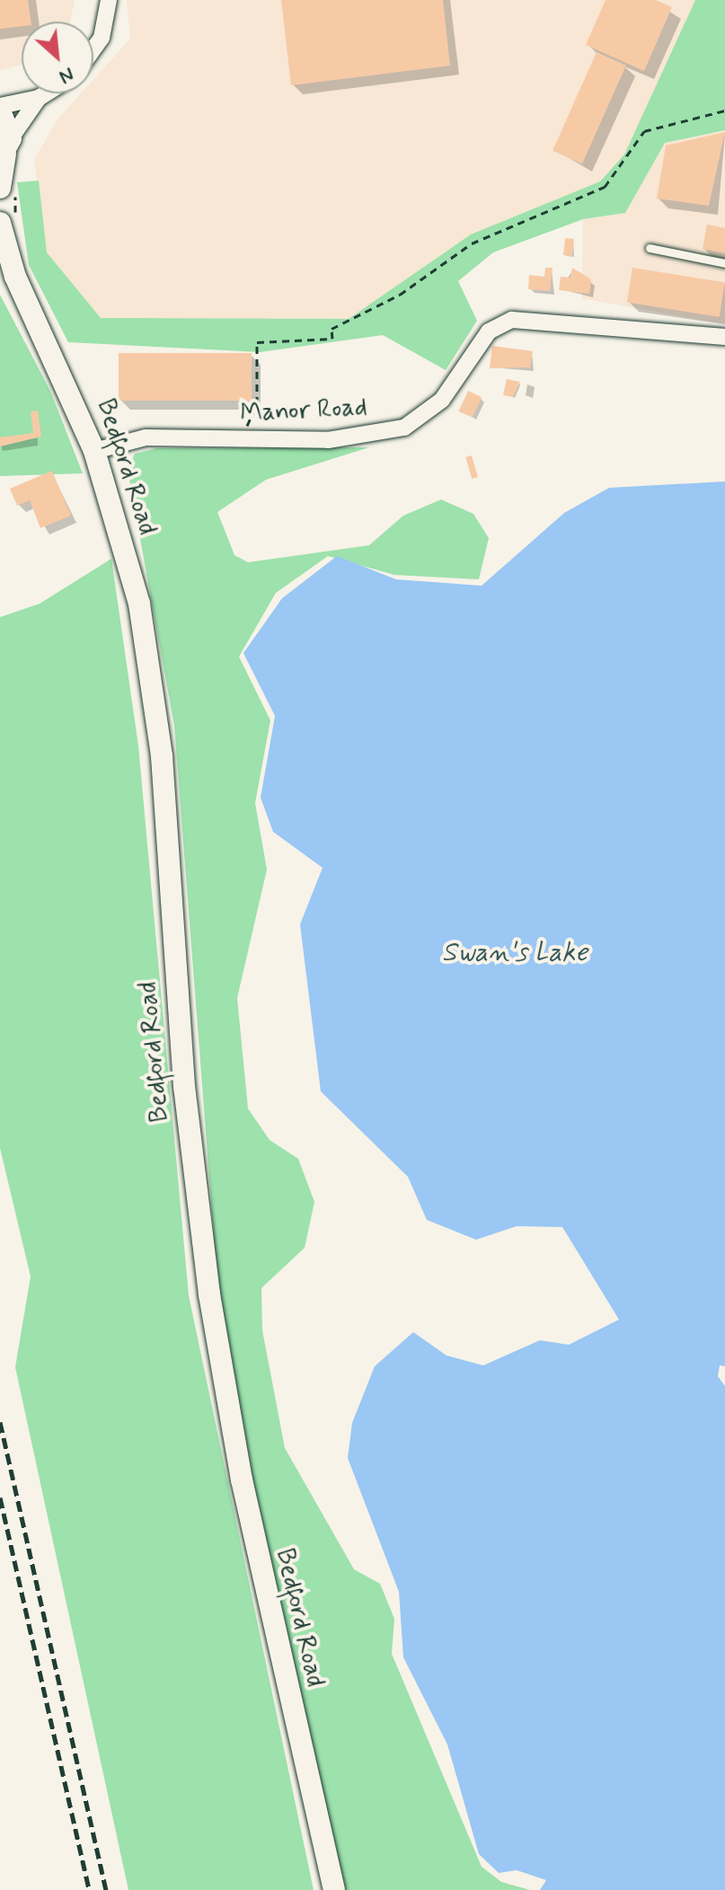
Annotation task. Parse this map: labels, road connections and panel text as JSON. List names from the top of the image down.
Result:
{
  "streets": {
    "main road": ["Bedford Road"],
    "street": ["Manor Road"]
  },
  "crossings": [
    ["Manor Road", "Bedford Road"]
  ],
  "water": ["Swan's Lake"],
  "north": "bottom right"
}
